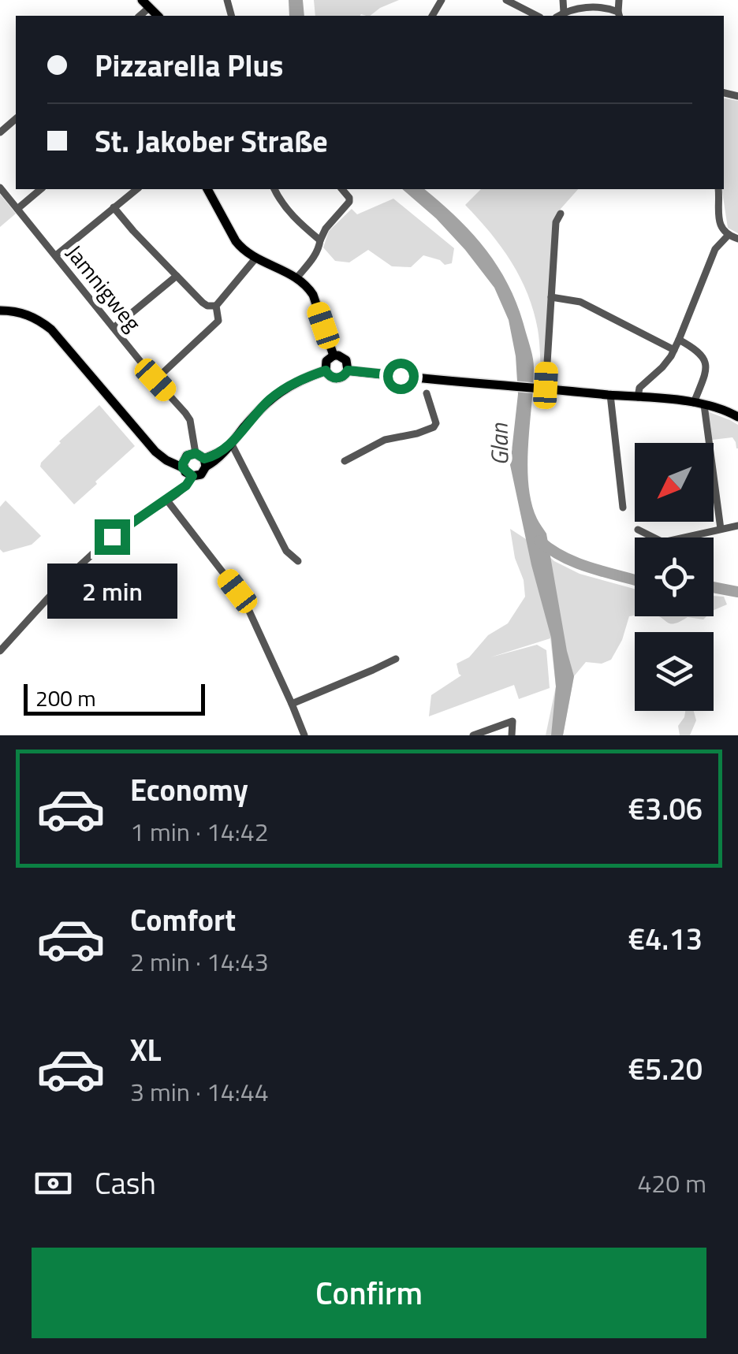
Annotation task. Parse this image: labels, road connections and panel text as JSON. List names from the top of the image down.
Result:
{
  "streets": {
    "street": ["Jamnigweg"]
  },
  "water": ["Glan"],
  "scale_bar": "200 m",
  "north": "bottom left",
  "page": {
    "banner": ["Pizzarella Plus", "St. Jakober Straße"],
    "bubble": "2 min",
    "scale": "200 m",
    "list": [
      {
        "name": "Economy",
        "note": "1 min · 14:42",
        "value": "€3.06"
      },
      {
        "name": "Comfort",
        "note": "2 min · 14:43",
        "value": "€4.13"
      },
      {
        "name": "XL",
        "note": "3 min · 14:44",
        "value": "€5.20"
      }
    ],
    "pay": ["Cash", "420 m"],
    "buttons": "Confirm"
  }
}
